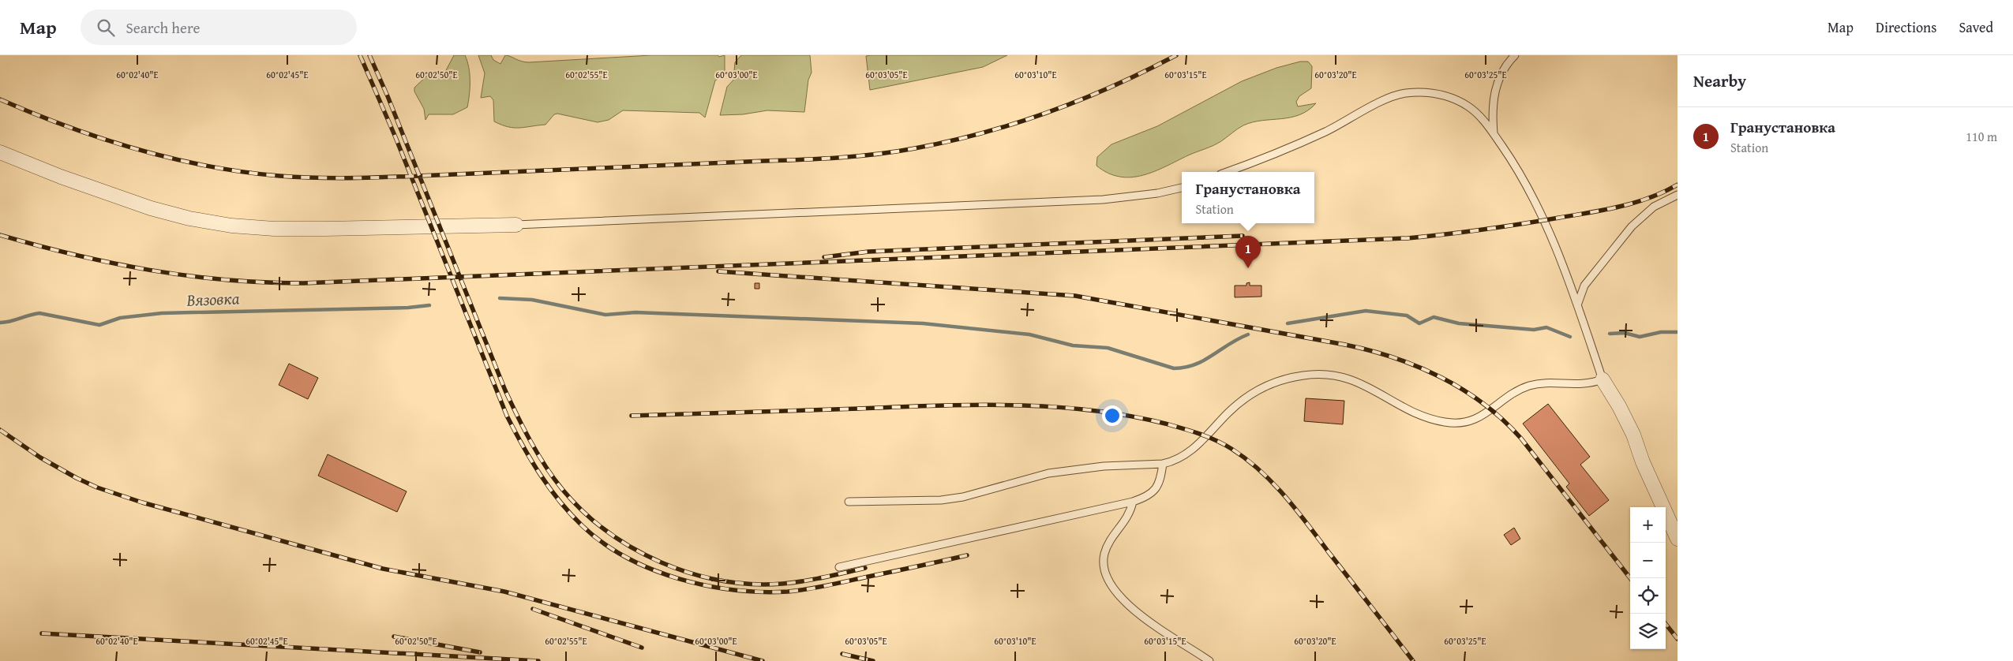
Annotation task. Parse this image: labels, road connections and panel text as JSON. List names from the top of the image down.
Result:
{
  "water": ["Вязовка"],
  "page": {
    "header": "Map",
    "search": "Search here",
    "nav": ["Map", "Directions", "Saved"],
    "heading": "Nearby",
    "list": [
      {
        "mark": "1",
        "name": "Гранустановка",
        "note": "Station",
        "value": "110 m"
      }
    ],
    "popup": ["Гранустановка", "Station"],
    "pins": "1",
    "map_buttons": ["+", "−"]
  },
  "coordinates": [
    "60°02'40\"E",
    "60°02'45\"E",
    "60°02'50\"E",
    "60°02'55\"E",
    "60°03'00\"E",
    "60°03'05\"E",
    "60°03'10\"E",
    "60°03'15\"E",
    "60°03'20\"E",
    "60°03'25\"E"
  ]
}
